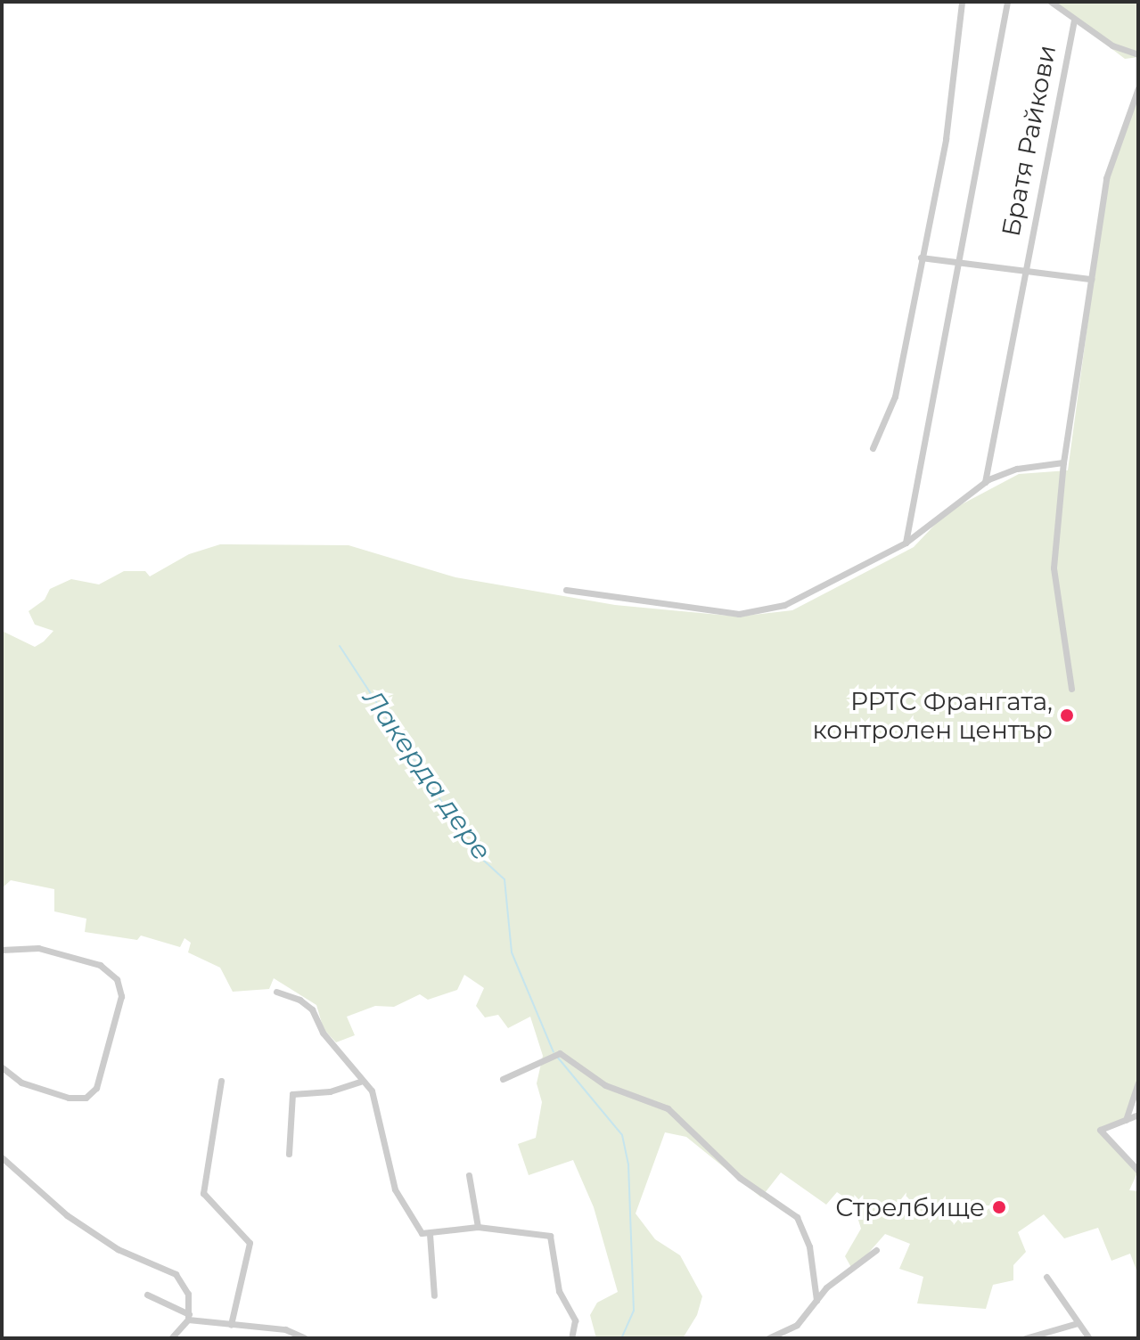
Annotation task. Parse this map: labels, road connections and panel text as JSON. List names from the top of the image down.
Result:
{
  "streets": {
    "street": ["Братя Райкови"]
  },
  "water": ["Лакерда дере"],
  "places": ["РРТС Франгата, контролен център", "Стрелбище"]
}
